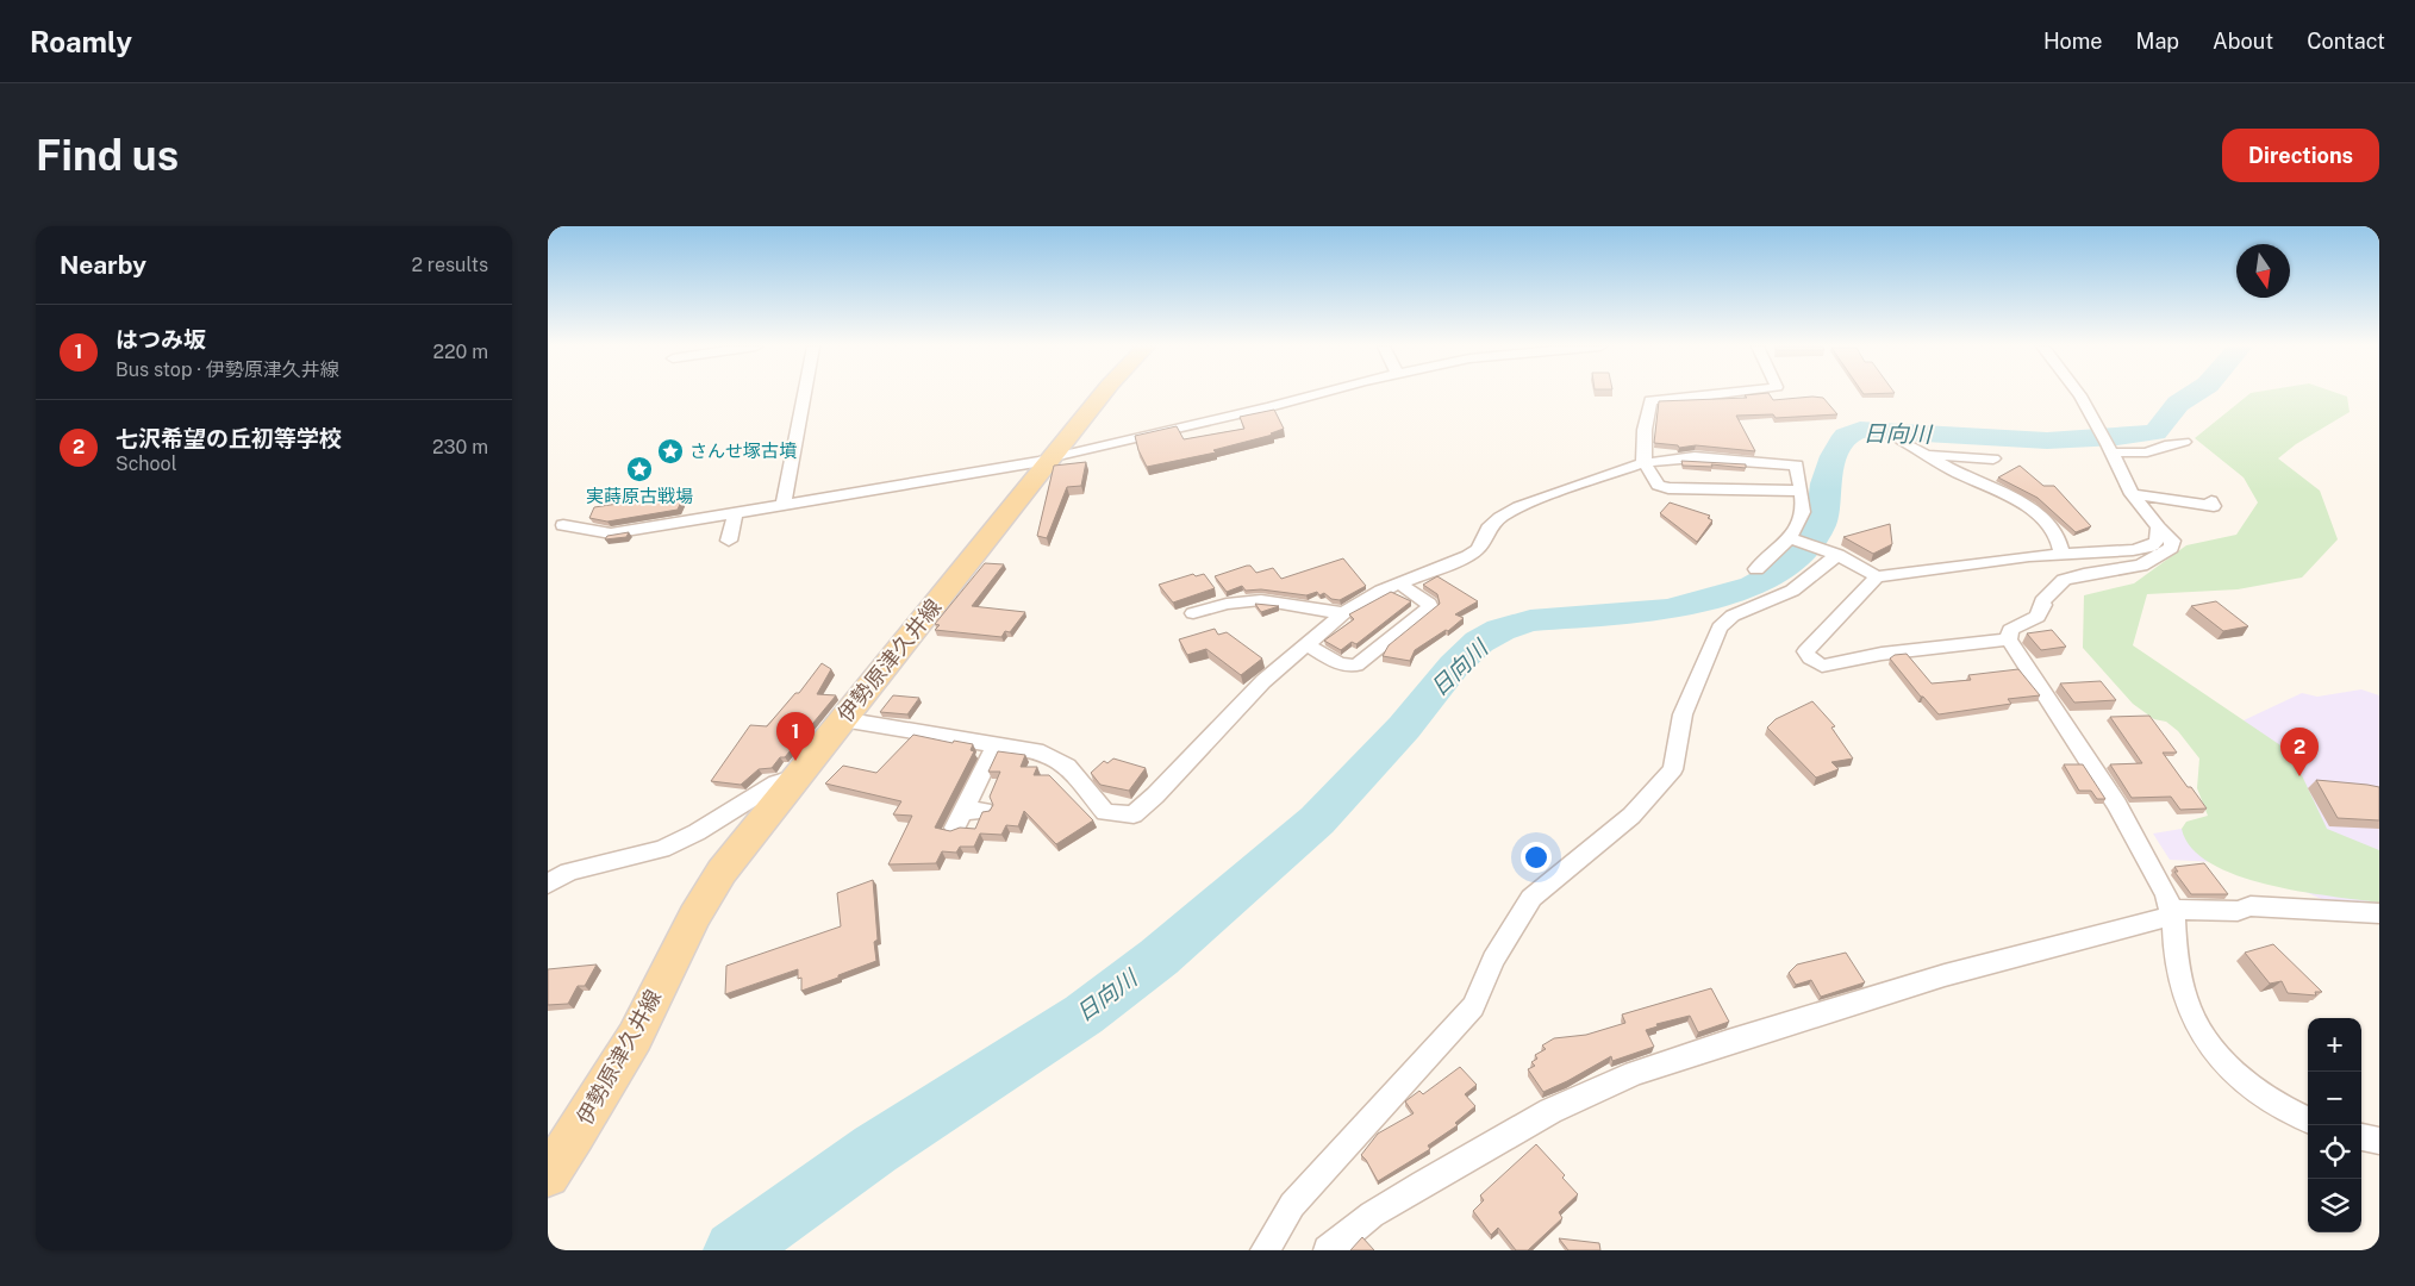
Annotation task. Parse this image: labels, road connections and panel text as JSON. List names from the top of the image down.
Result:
{
  "streets": {
    "main road": ["伊勢原津久井線"]
  },
  "water": ["日向川"],
  "places": {
    "place": ["さんせ塚古墳", "実蒔原古戦場"]
  },
  "north": "bottom",
  "page": {
    "header": "Roamly",
    "nav": [
      "Home",
      "Map",
      "About",
      "Contact"
    ],
    "buttons": "Directions",
    "title": "Find us",
    "heading": ["Nearby", "2 results"],
    "list": [
      {
        "mark": "1",
        "name": "はつみ坂",
        "note": "Bus stop · 伊勢原津久井線",
        "value": "220 m"
      },
      {
        "mark": "2",
        "name": "七沢希望の丘初等学校",
        "note": "School",
        "value": "230 m"
      }
    ],
    "pins": ["1", "2"],
    "map_buttons": ["+", "−"]
  }
}
